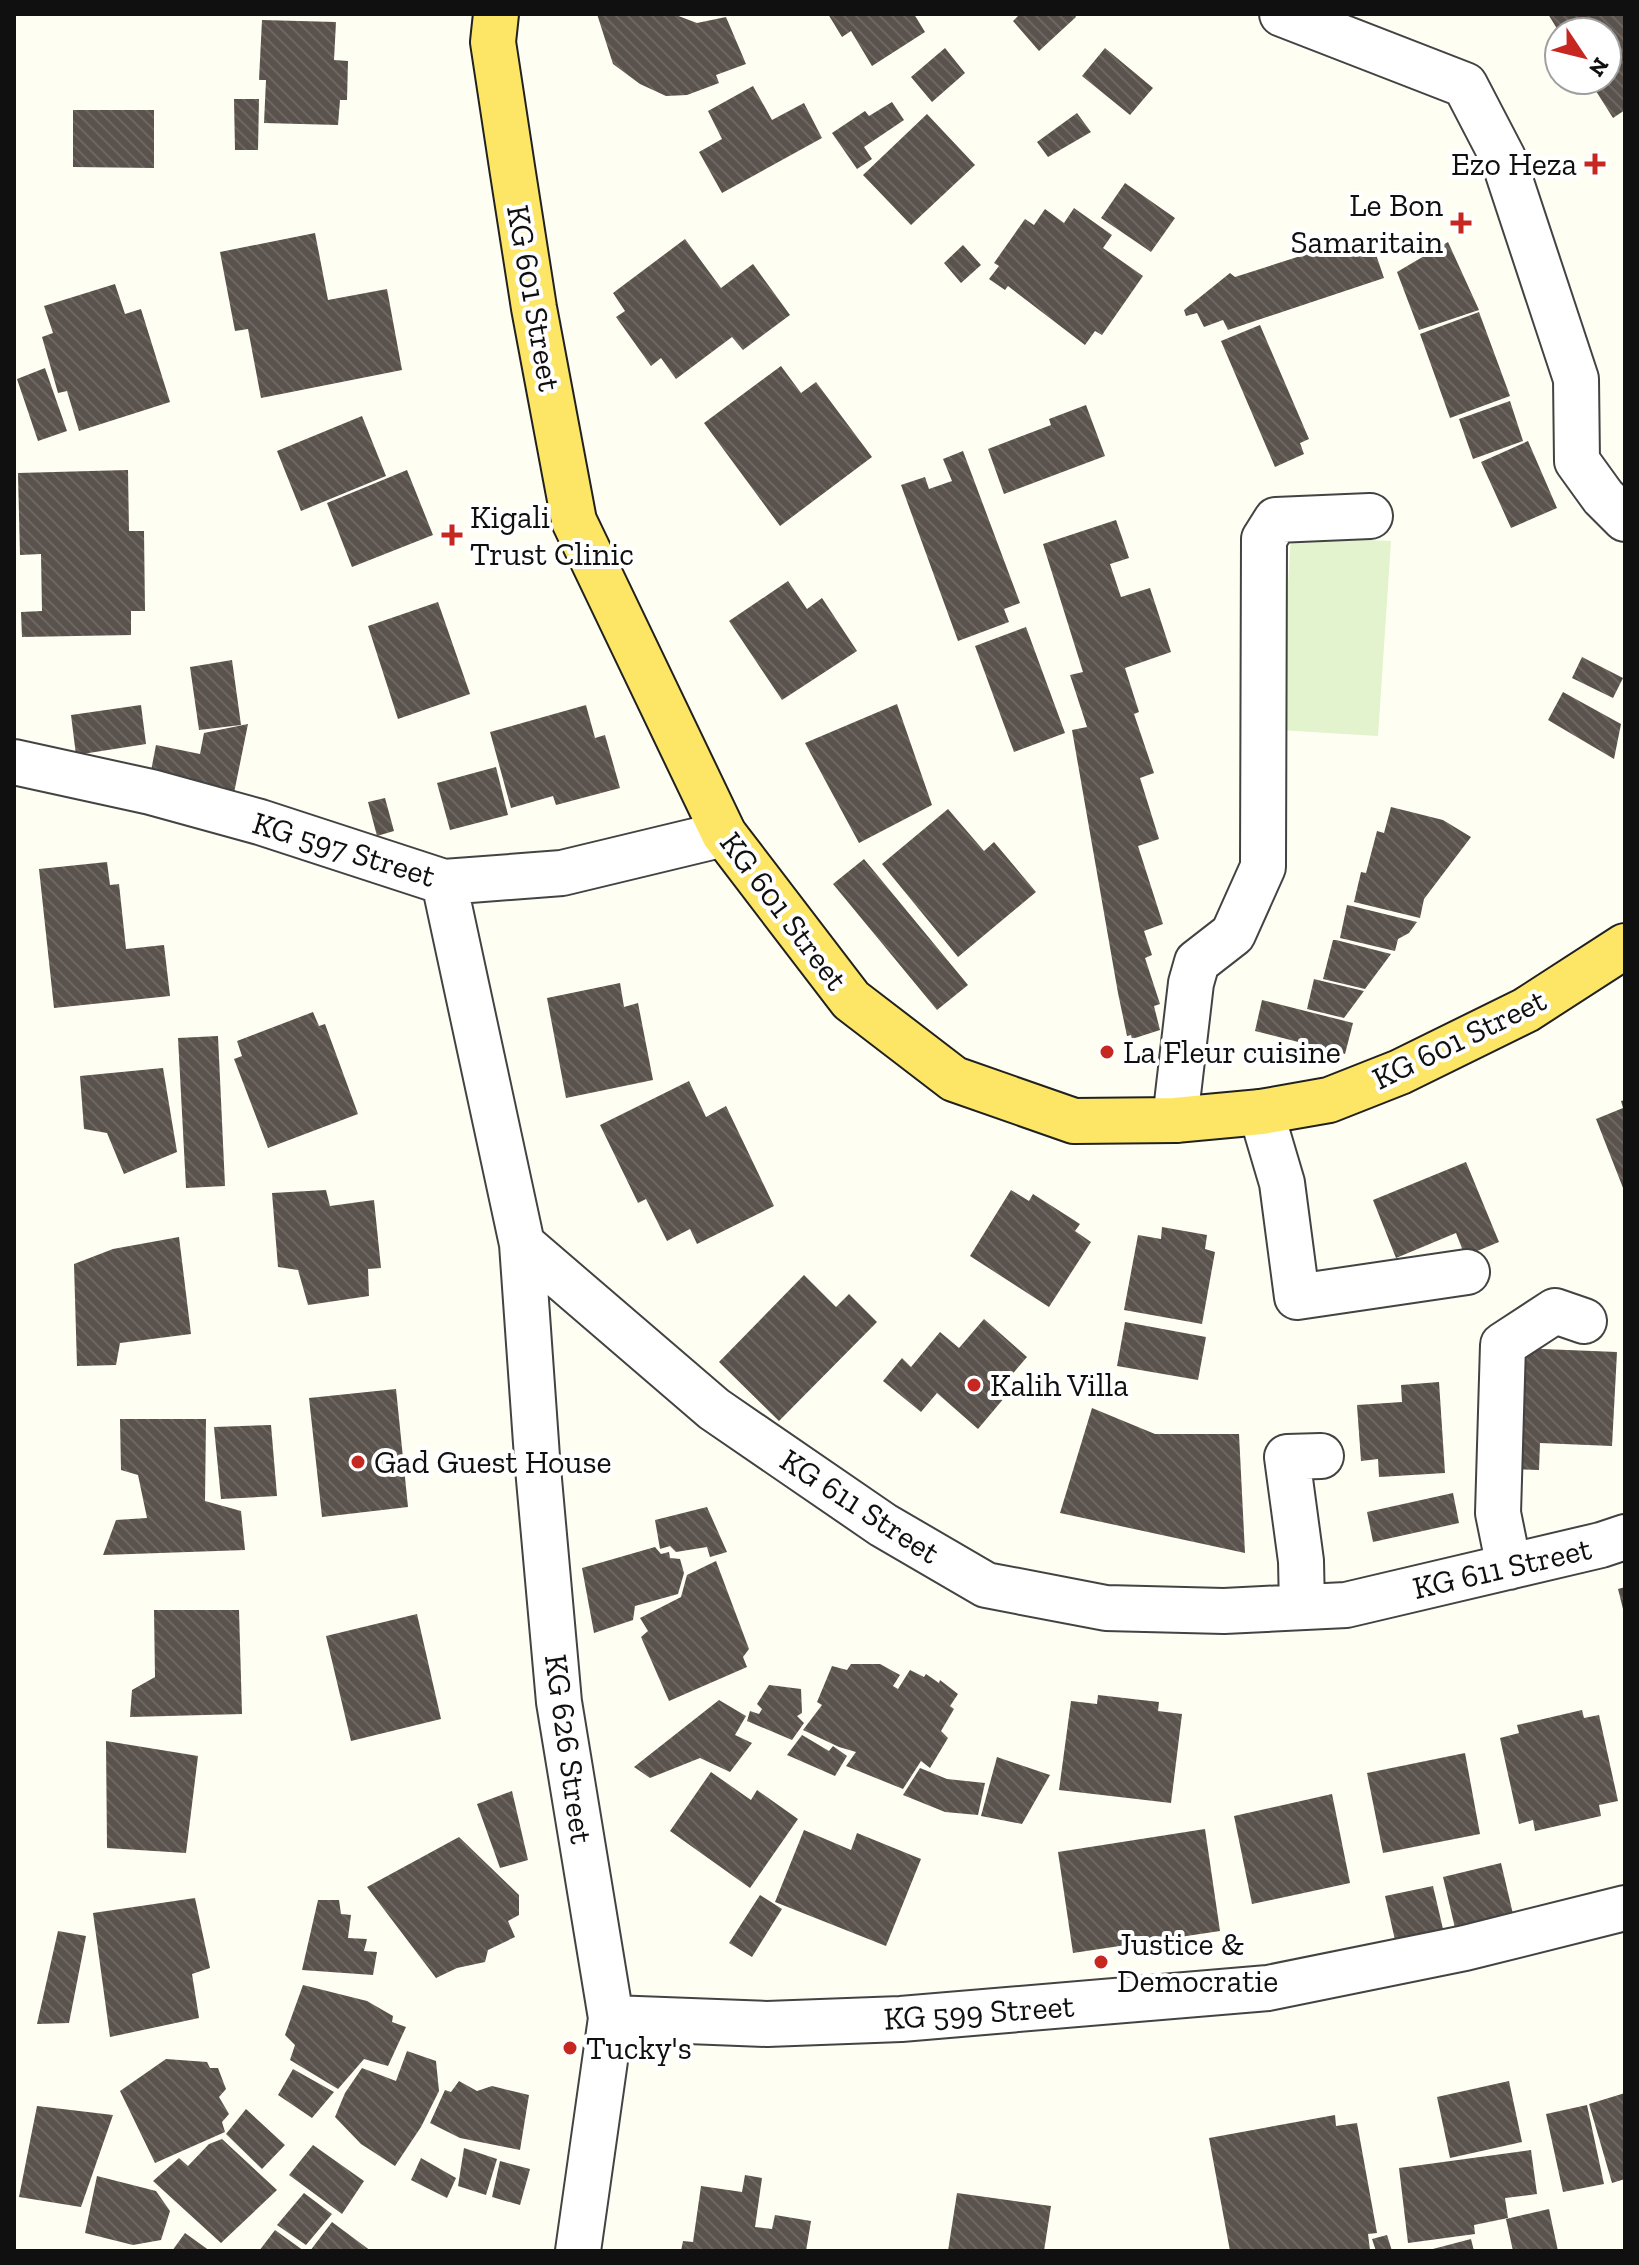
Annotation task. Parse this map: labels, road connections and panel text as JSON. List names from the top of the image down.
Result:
{
  "streets": {
    "main road": ["KG 601 Street"],
    "street": [
      "KG 597 Street",
      "KG 611 Street",
      "KG 626 Street",
      "KG 599 Street"
    ]
  },
  "crossings": [
    ["KG 601 Street", "KG 597 Street"],
    ["KG 611 Street", "KG 626 Street"],
    ["KG 626 Street", "KG 599 Street"]
  ],
  "places": {
    "health": ["Ezo Heza", "Le Bon Samaritain", "Kigali Trust Clinic"],
    "other": [
      "La Fleur cuisine",
      "Kalih Villa",
      "Gad Guest House",
      "Justice & Democratie",
      "Tucky's"
    ]
  },
  "north": "bottom right"
}
